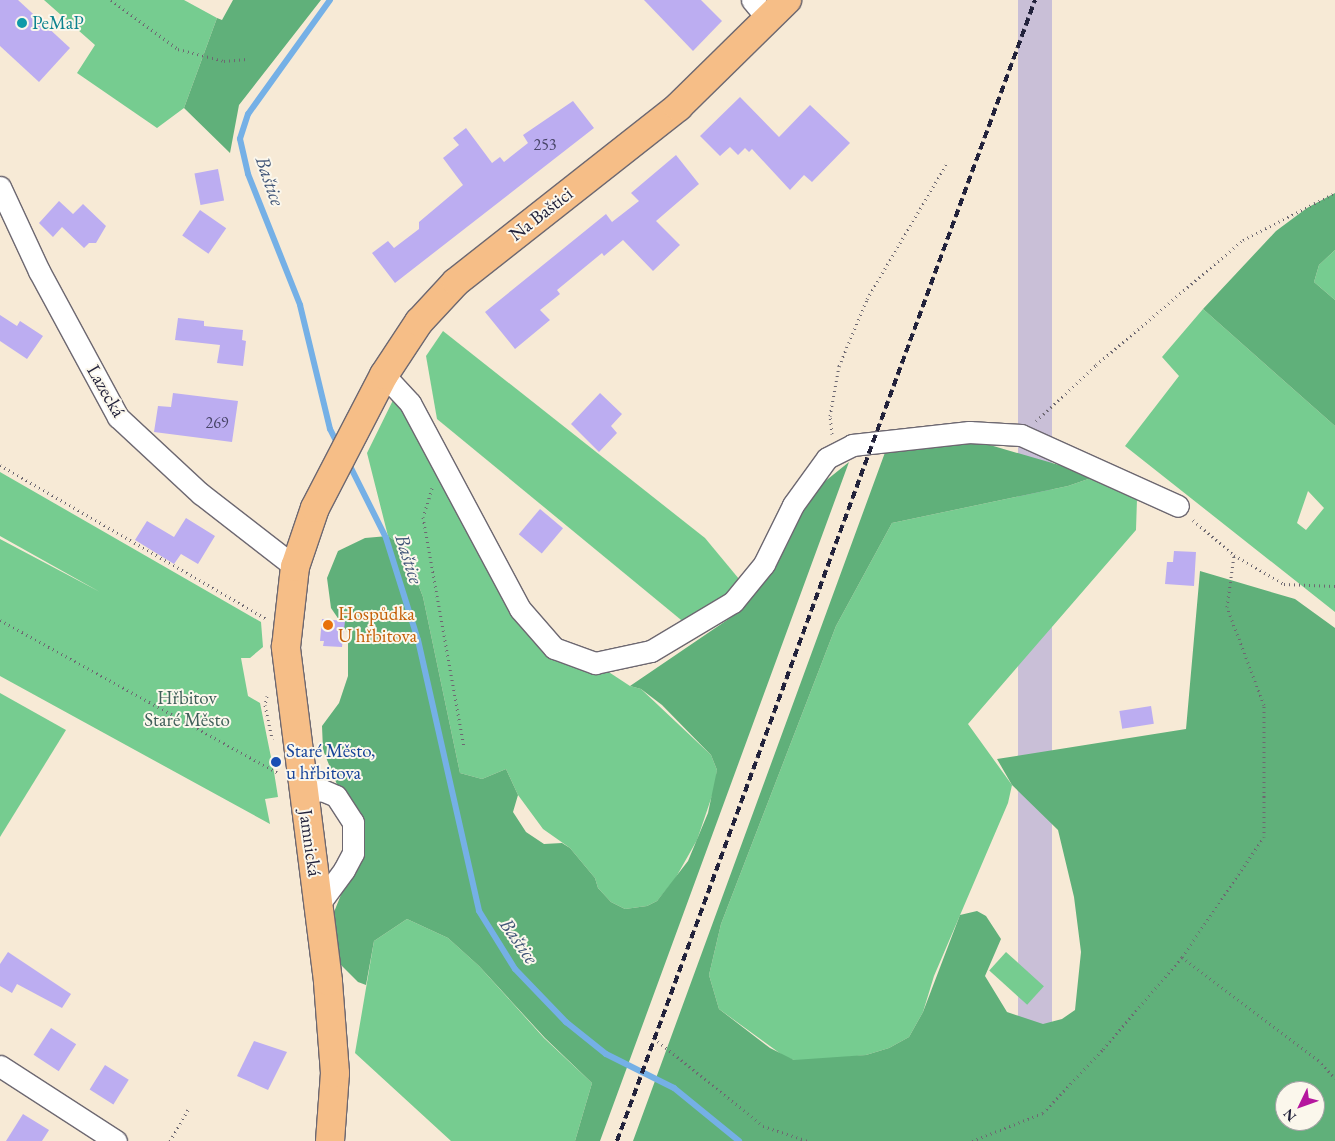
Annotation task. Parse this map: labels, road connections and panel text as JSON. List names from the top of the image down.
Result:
{
  "streets": {
    "main road": ["Na Baštici", "Jamnická"],
    "street": ["Lazecká"]
  },
  "crossings": [
    ["Na Baštici", "Jamnická"],
    ["Lazecká", "Jamnická"]
  ],
  "water": ["Baštice"],
  "parks": ["Hřbitov Staré Město"],
  "places": ["PeMaP", "Hospůdka U hřbitova", "Staré Město, u hřbitova"],
  "house_numbers": ["253", "269"],
  "north": "bottom left"
}
